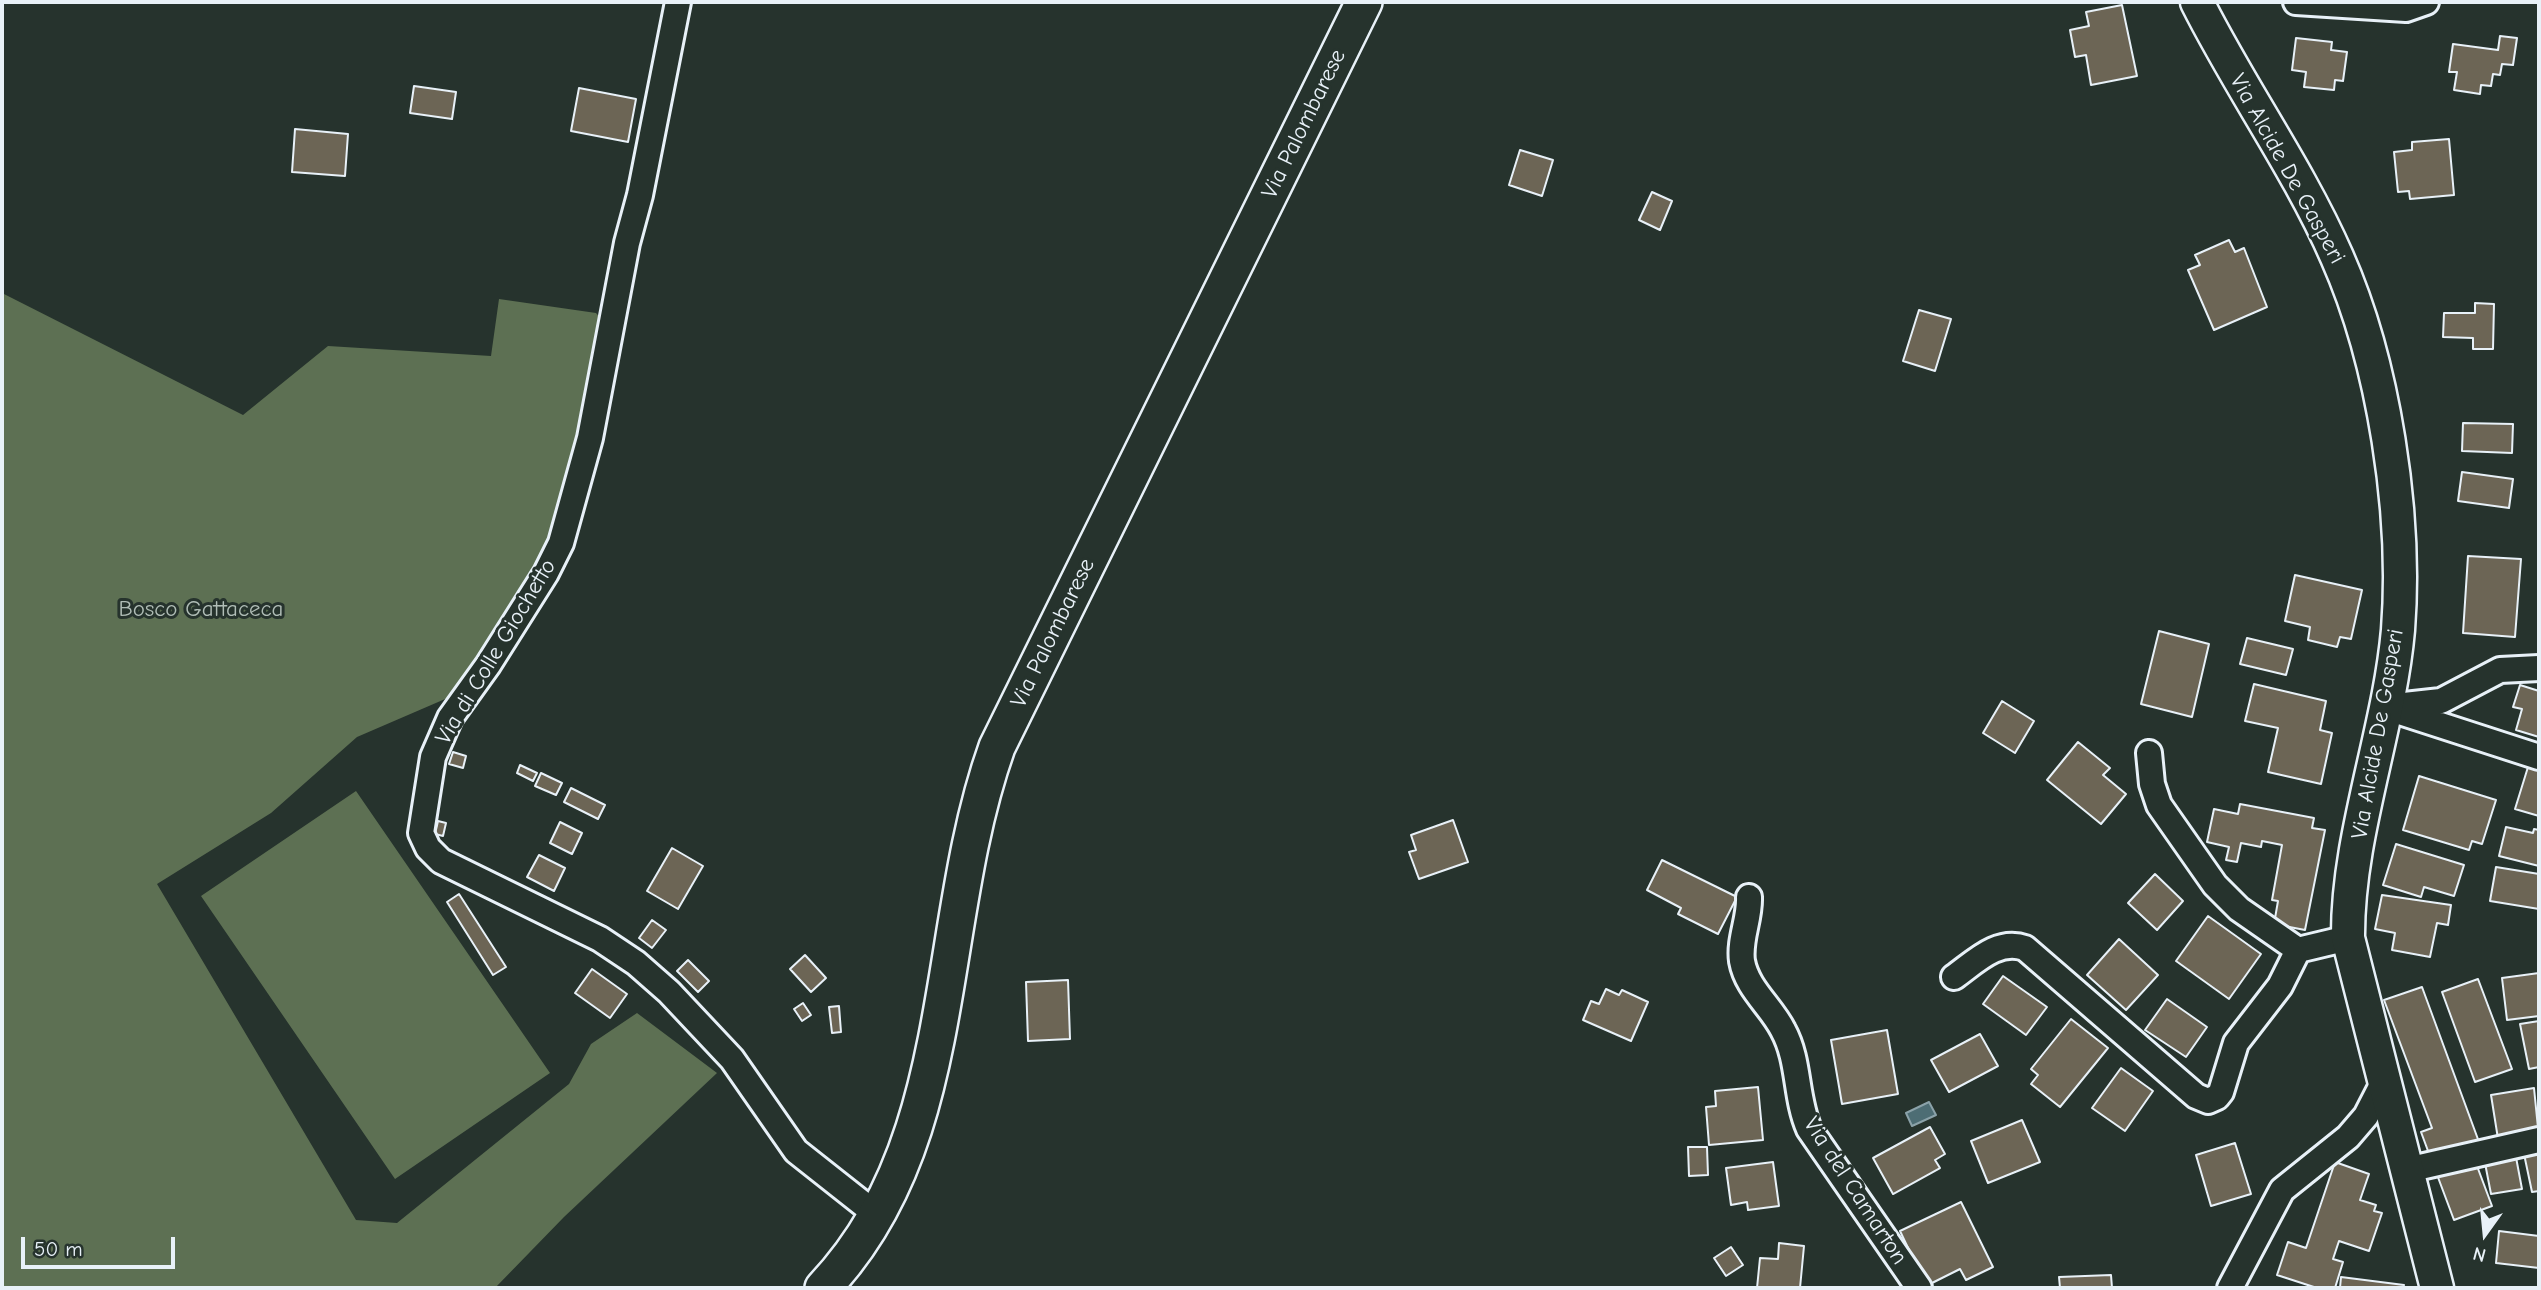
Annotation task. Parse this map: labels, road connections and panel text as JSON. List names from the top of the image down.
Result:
{
  "streets": {
    "main road": ["Via Palombarese"],
    "street": ["Via Alcide De Gasperi", "Via di Colle Giochetto", "Via del Camarton"]
  },
  "crossings": [
    ["Via Palombarese", "Via di Colle Giochetto"]
  ],
  "parks": ["Bosco Gattaceca"],
  "scale_bar": "50 m",
  "north": "bottom"
}
